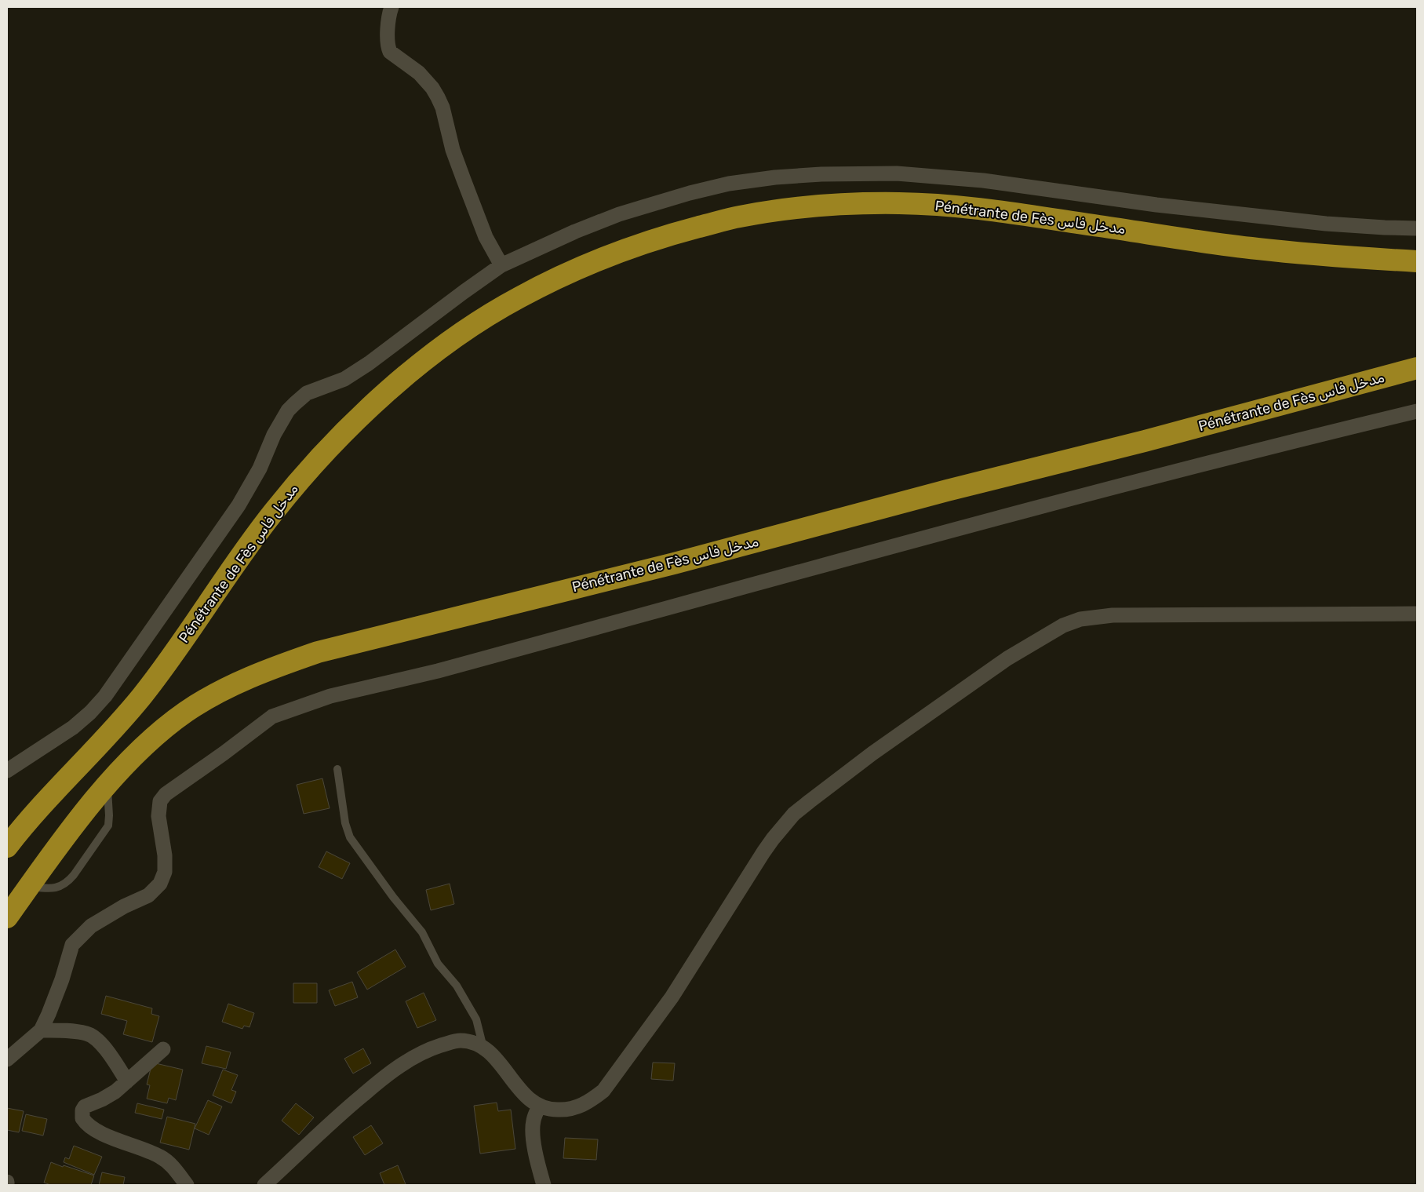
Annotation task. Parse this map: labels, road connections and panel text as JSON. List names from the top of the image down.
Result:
{
  "streets": {
    "highway": ["Pénétrante de Fès مدخل فاس"]
  }
}
